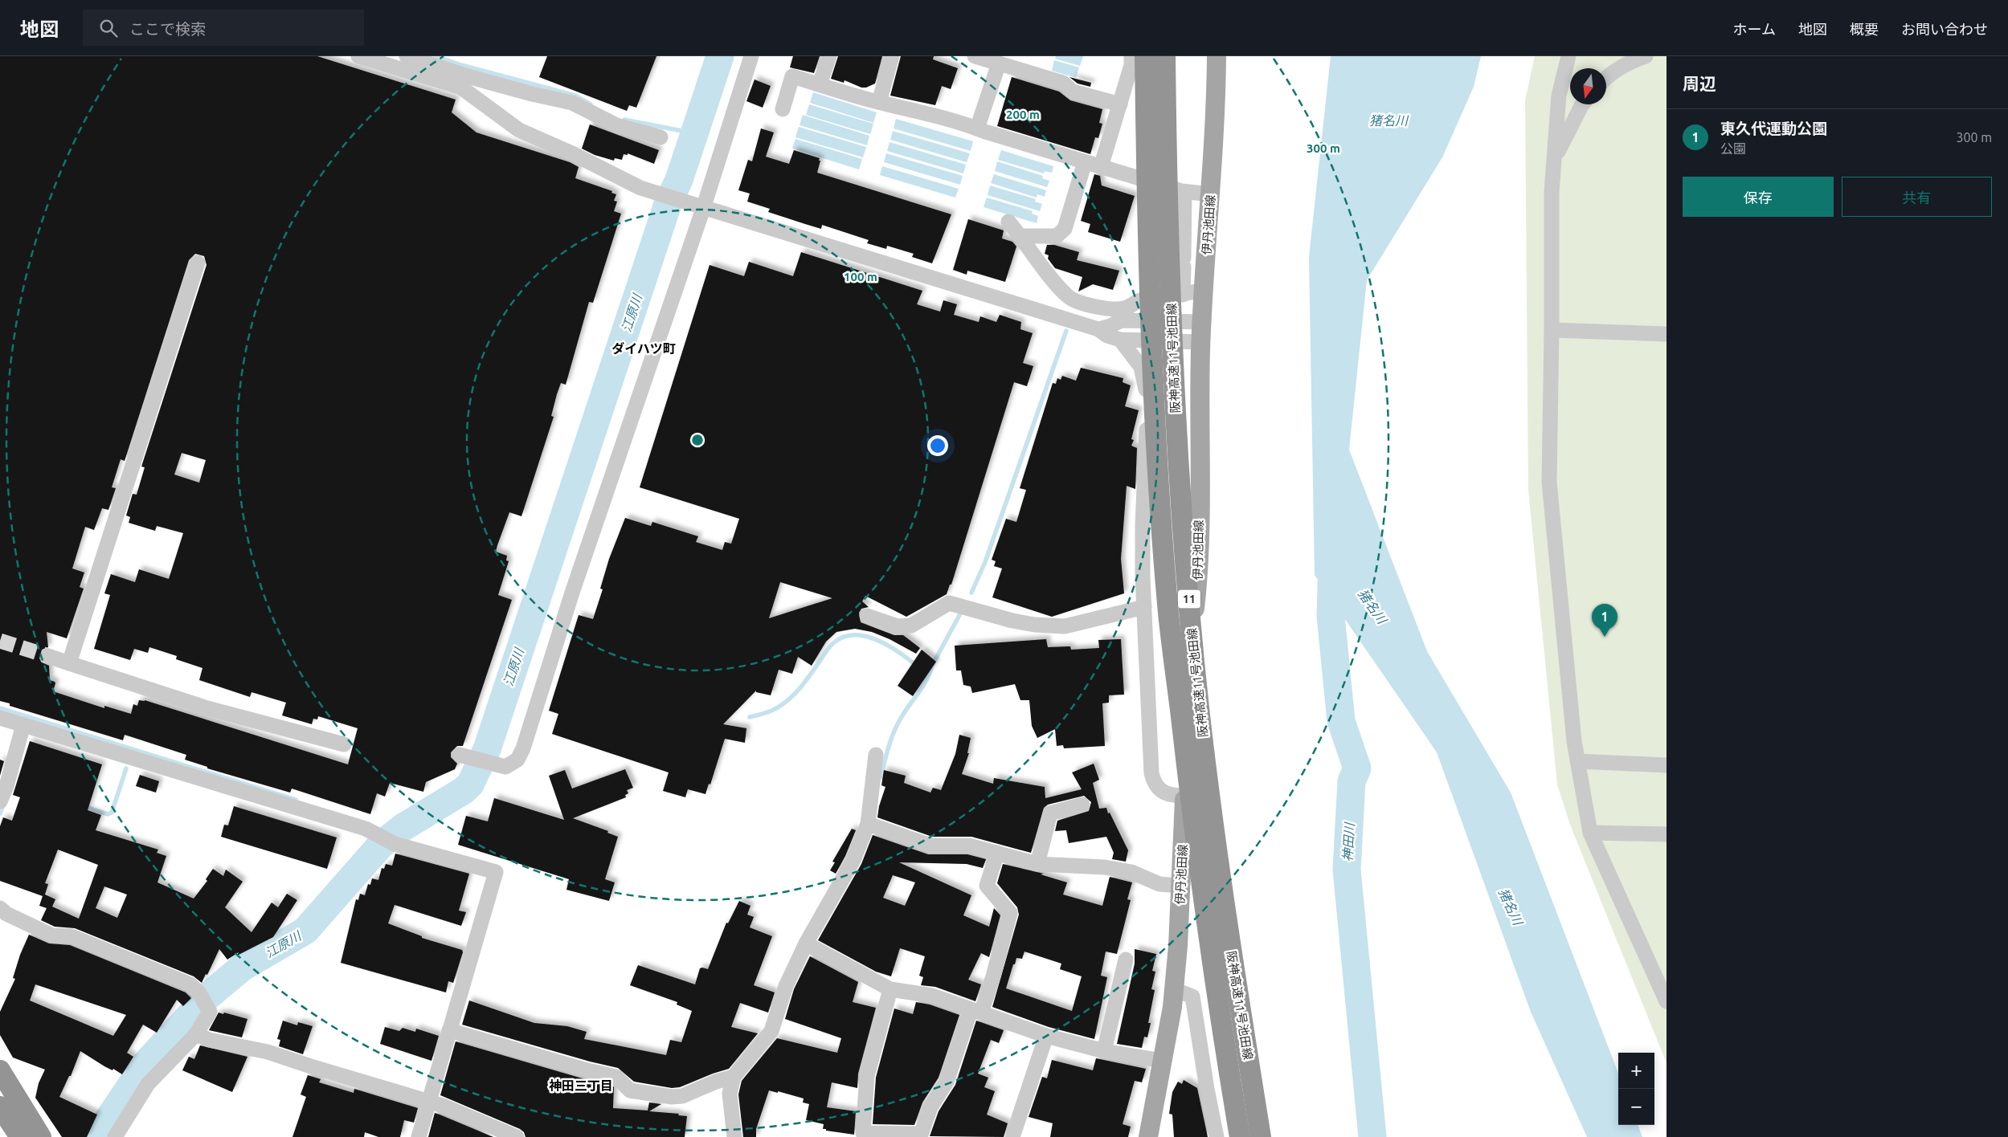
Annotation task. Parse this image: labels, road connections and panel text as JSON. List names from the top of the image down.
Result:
{
  "streets": {
    "highway": ["阪神高速11号池田線", "11"],
    "main road": ["伊丹池田線"]
  },
  "districts": ["ダイハツ町", "神田三丁目"],
  "water": ["猪名川", "江原川", "神田川"],
  "north": "bottom",
  "page": {
    "header": "地図",
    "search": "ここで検索",
    "nav": [
      "ホーム",
      "地図",
      "概要",
      "お問い合わせ"
    ],
    "heading": "周辺",
    "list": [
      {
        "mark": "1",
        "name": "東久代運動公園",
        "note": "公園",
        "value": "300 m"
      }
    ],
    "buttons": ["保存", "共有"],
    "pins": "1",
    "map_buttons": ["+", "−"]
  },
  "rings": ["200 m", "300 m", "100 m"]
}
